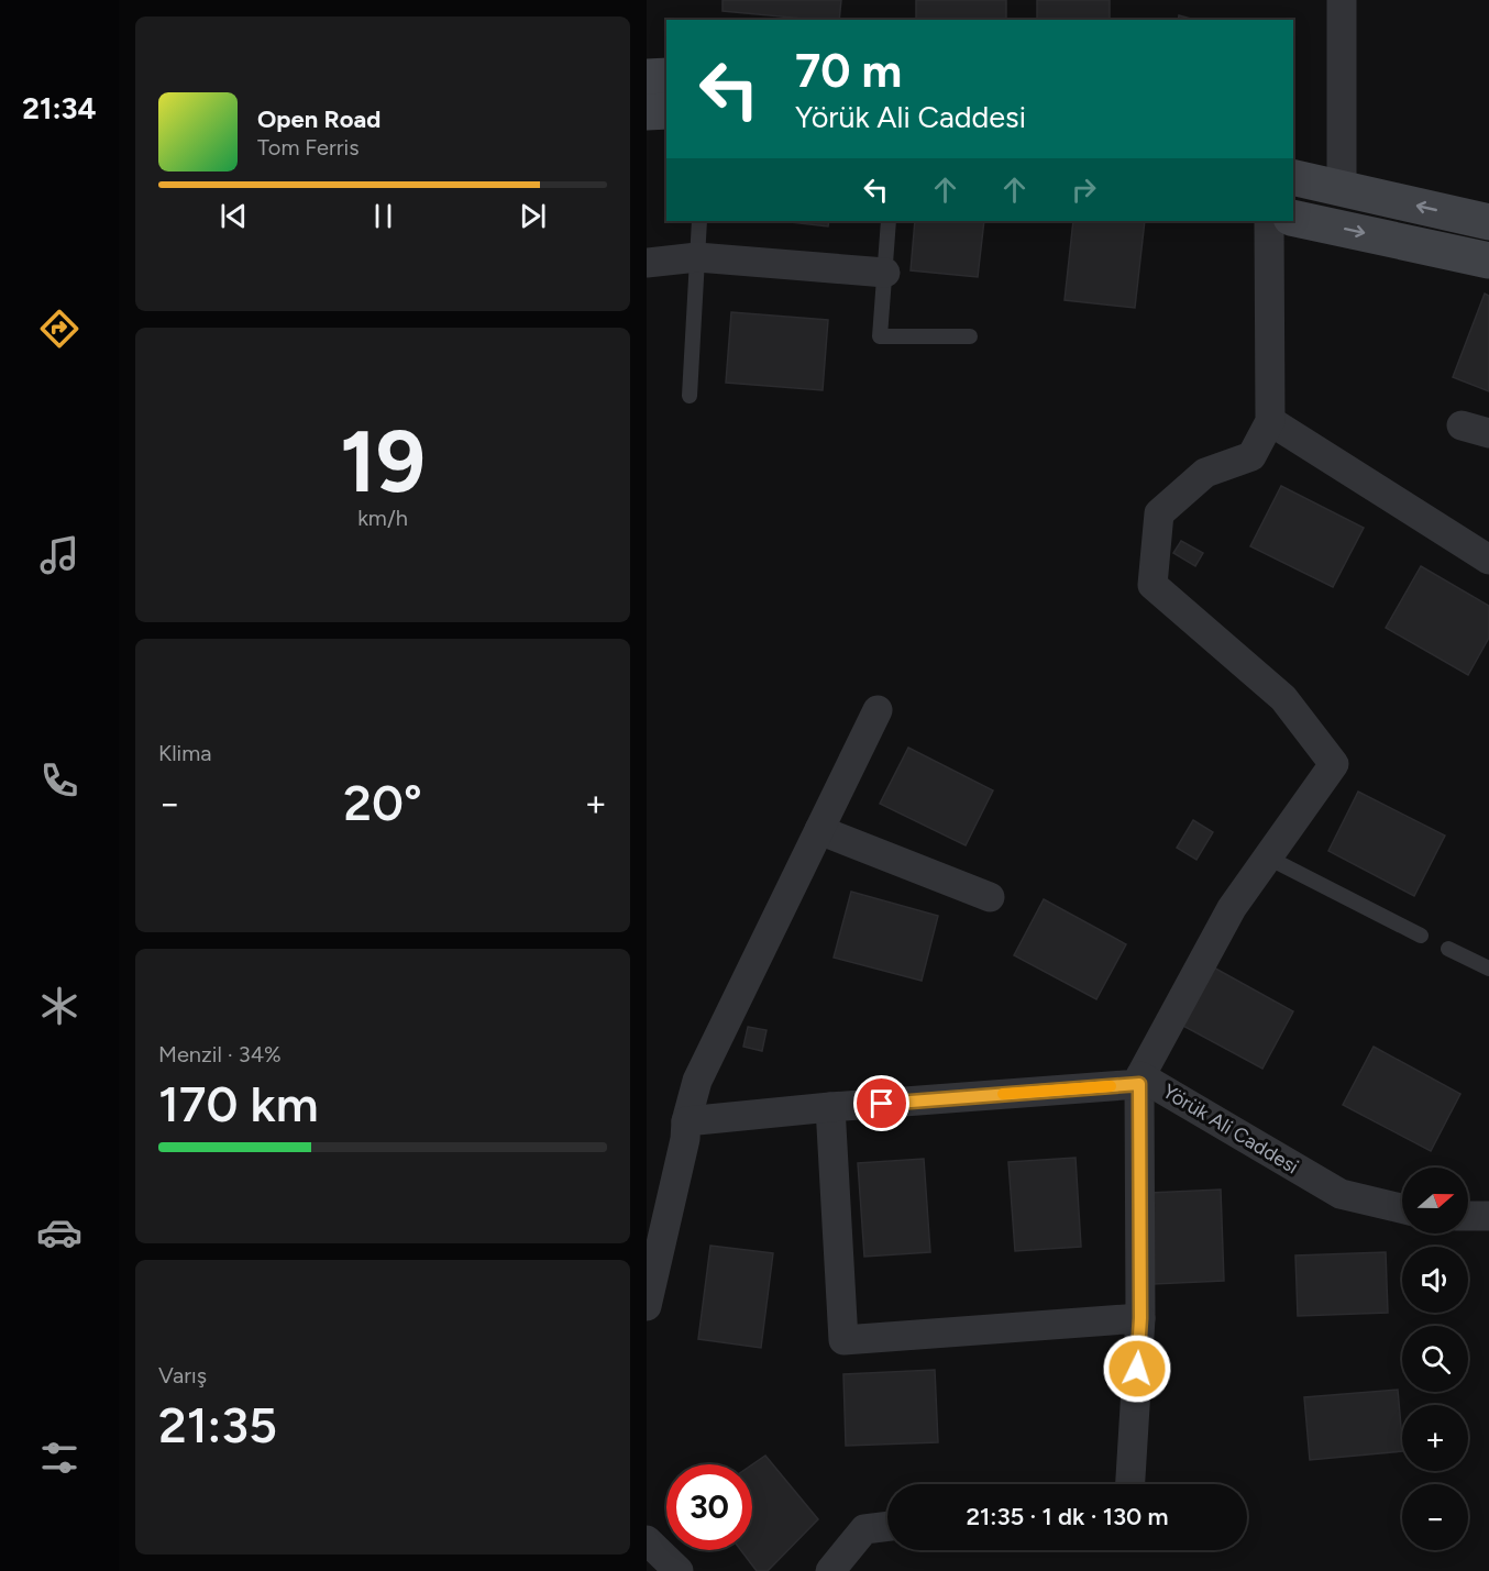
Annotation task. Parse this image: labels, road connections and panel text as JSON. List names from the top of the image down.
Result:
{
  "streets": {
    "street": ["Yörük Ali Caddesi"]
  },
  "north": "right",
  "page": {
    "tabs": "21:34",
    "turn": ["70 m", "Yörük Ali Caddesi"],
    "song": ["Open Road", "Tom Ferris"],
    "tile": [
      ["19", "km/h"],
      "Klima",
      ["Menzil · 34%", "170 km"],
      ["Varış", "21:35"]
    ],
    "heat": ["−", "20°", "+"],
    "map_buttons": ["+", "−"],
    "limit": "30",
    "trip": "21:35 · 1 dk · 130 m"
  }
}
